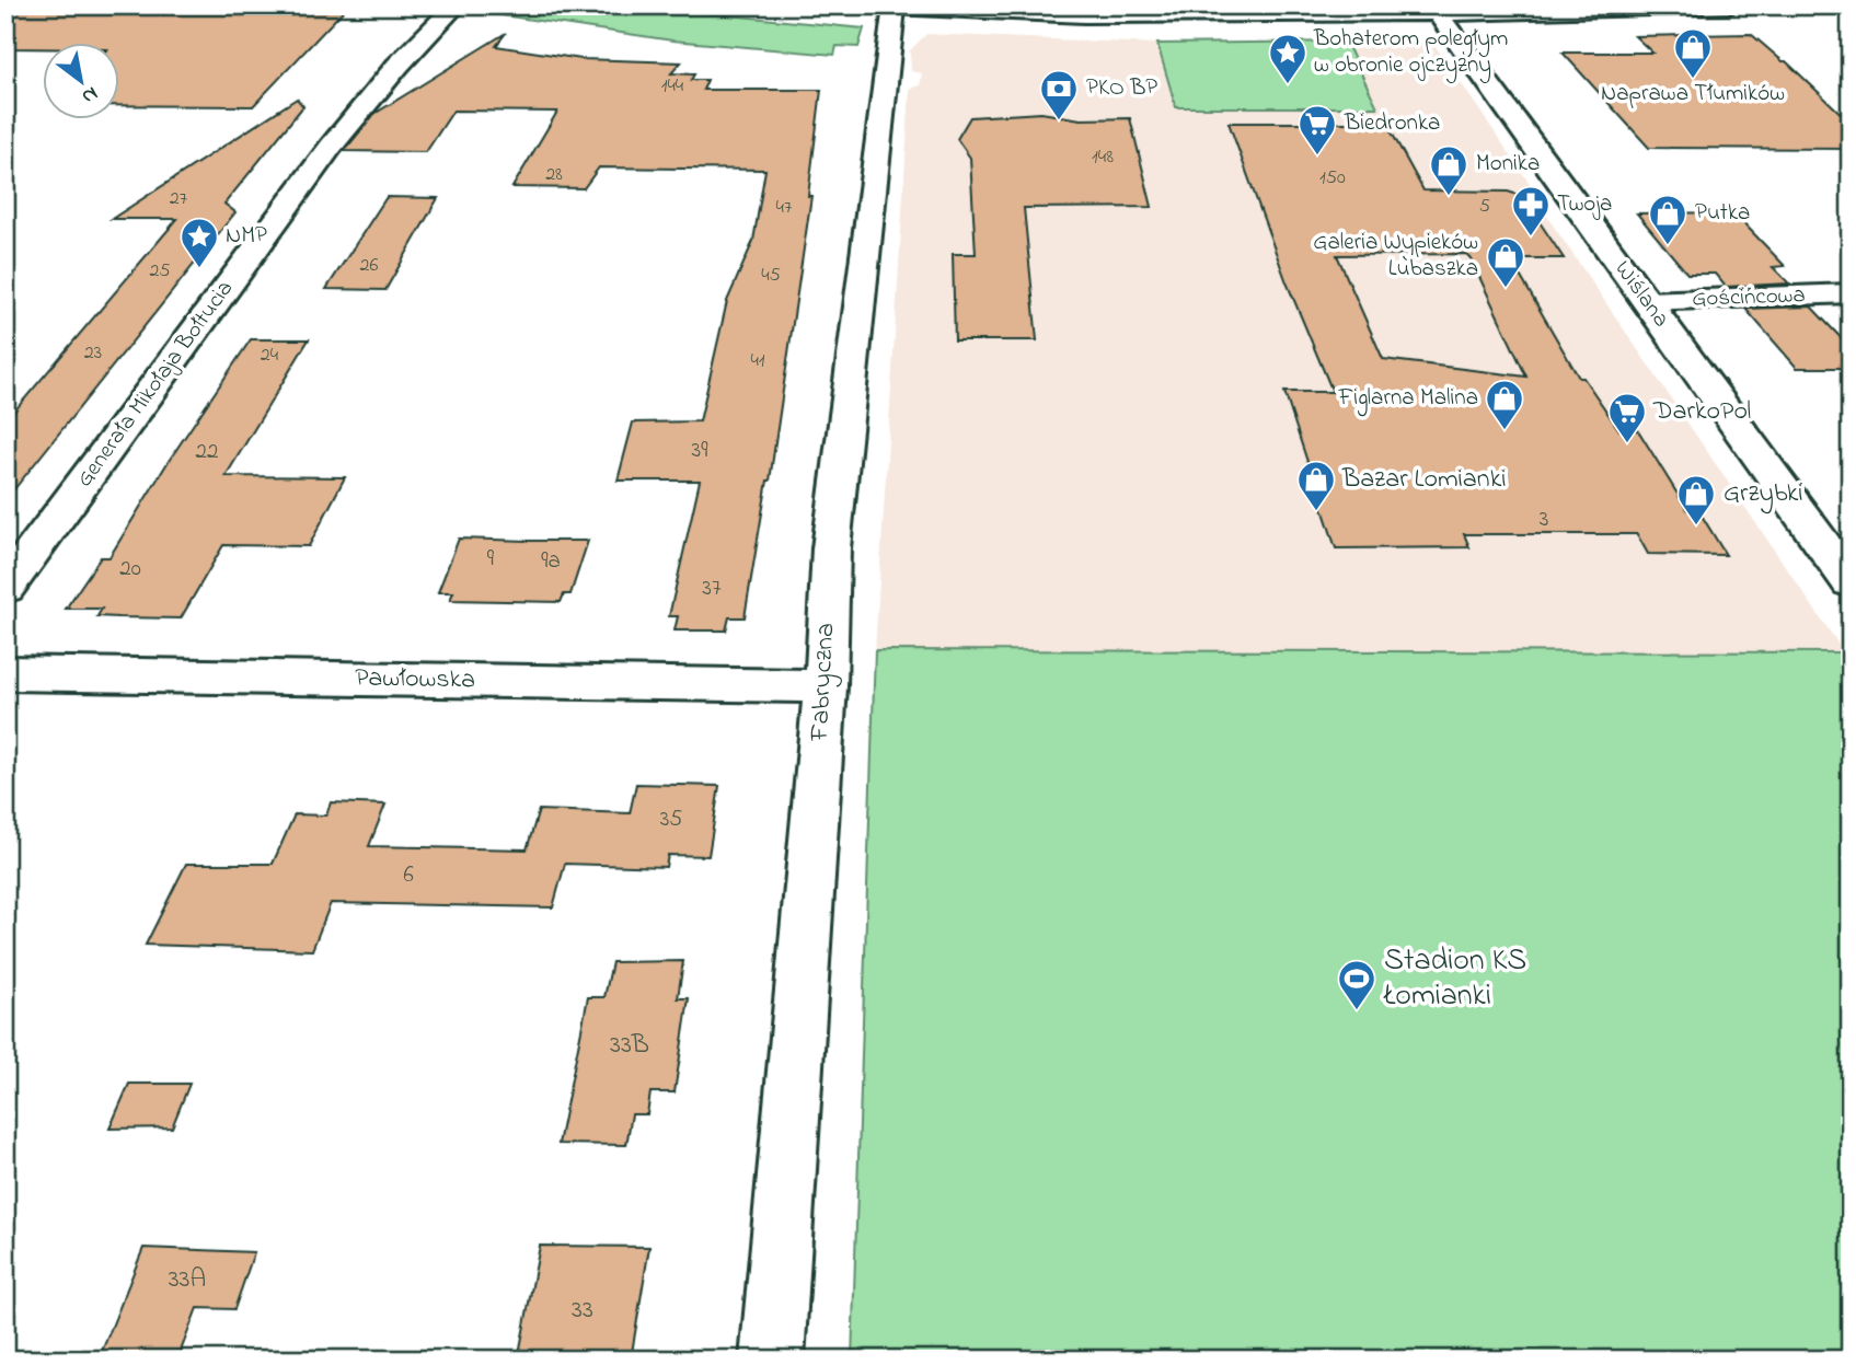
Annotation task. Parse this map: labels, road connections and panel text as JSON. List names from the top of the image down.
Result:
{
  "streets": {
    "street": [
      "Wiślana",
      "Gościńcowa",
      "Generała Mikołaja Bołtucia",
      "Pawłowska",
      "Fabryczna"
    ]
  },
  "crossings": [
    ["Wiślana", "Gościńcowa"],
    ["Pawłowska", "Fabryczna"]
  ],
  "places": {
    "shop": [
      "Naprawa Tłumików",
      "Monika",
      "Putka",
      "Galeria Wypieków Lubaszka",
      "Figlarna Malina",
      "Bazar Lomianki",
      "Grzybki"
    ],
    "place": ["Bohaterom poległym w obronie ojczyzny", "NMP"],
    "bank": ["PKO BP"],
    "supermarket": ["Biedronka", "DarkoPol"],
    "pharmacy": ["Twoja"],
    "sports": ["Stadion KS Łomianki"]
  },
  "house_numbers": [
    "144",
    "148",
    "28",
    "150",
    "27",
    "5",
    "47",
    "26",
    "25",
    "45",
    "23",
    "24",
    "41",
    "39",
    "22",
    "3",
    "9",
    "9a",
    "20",
    "37",
    "35",
    "6",
    "33B",
    "33A",
    "33"
  ],
  "north": "bottom right"
}
